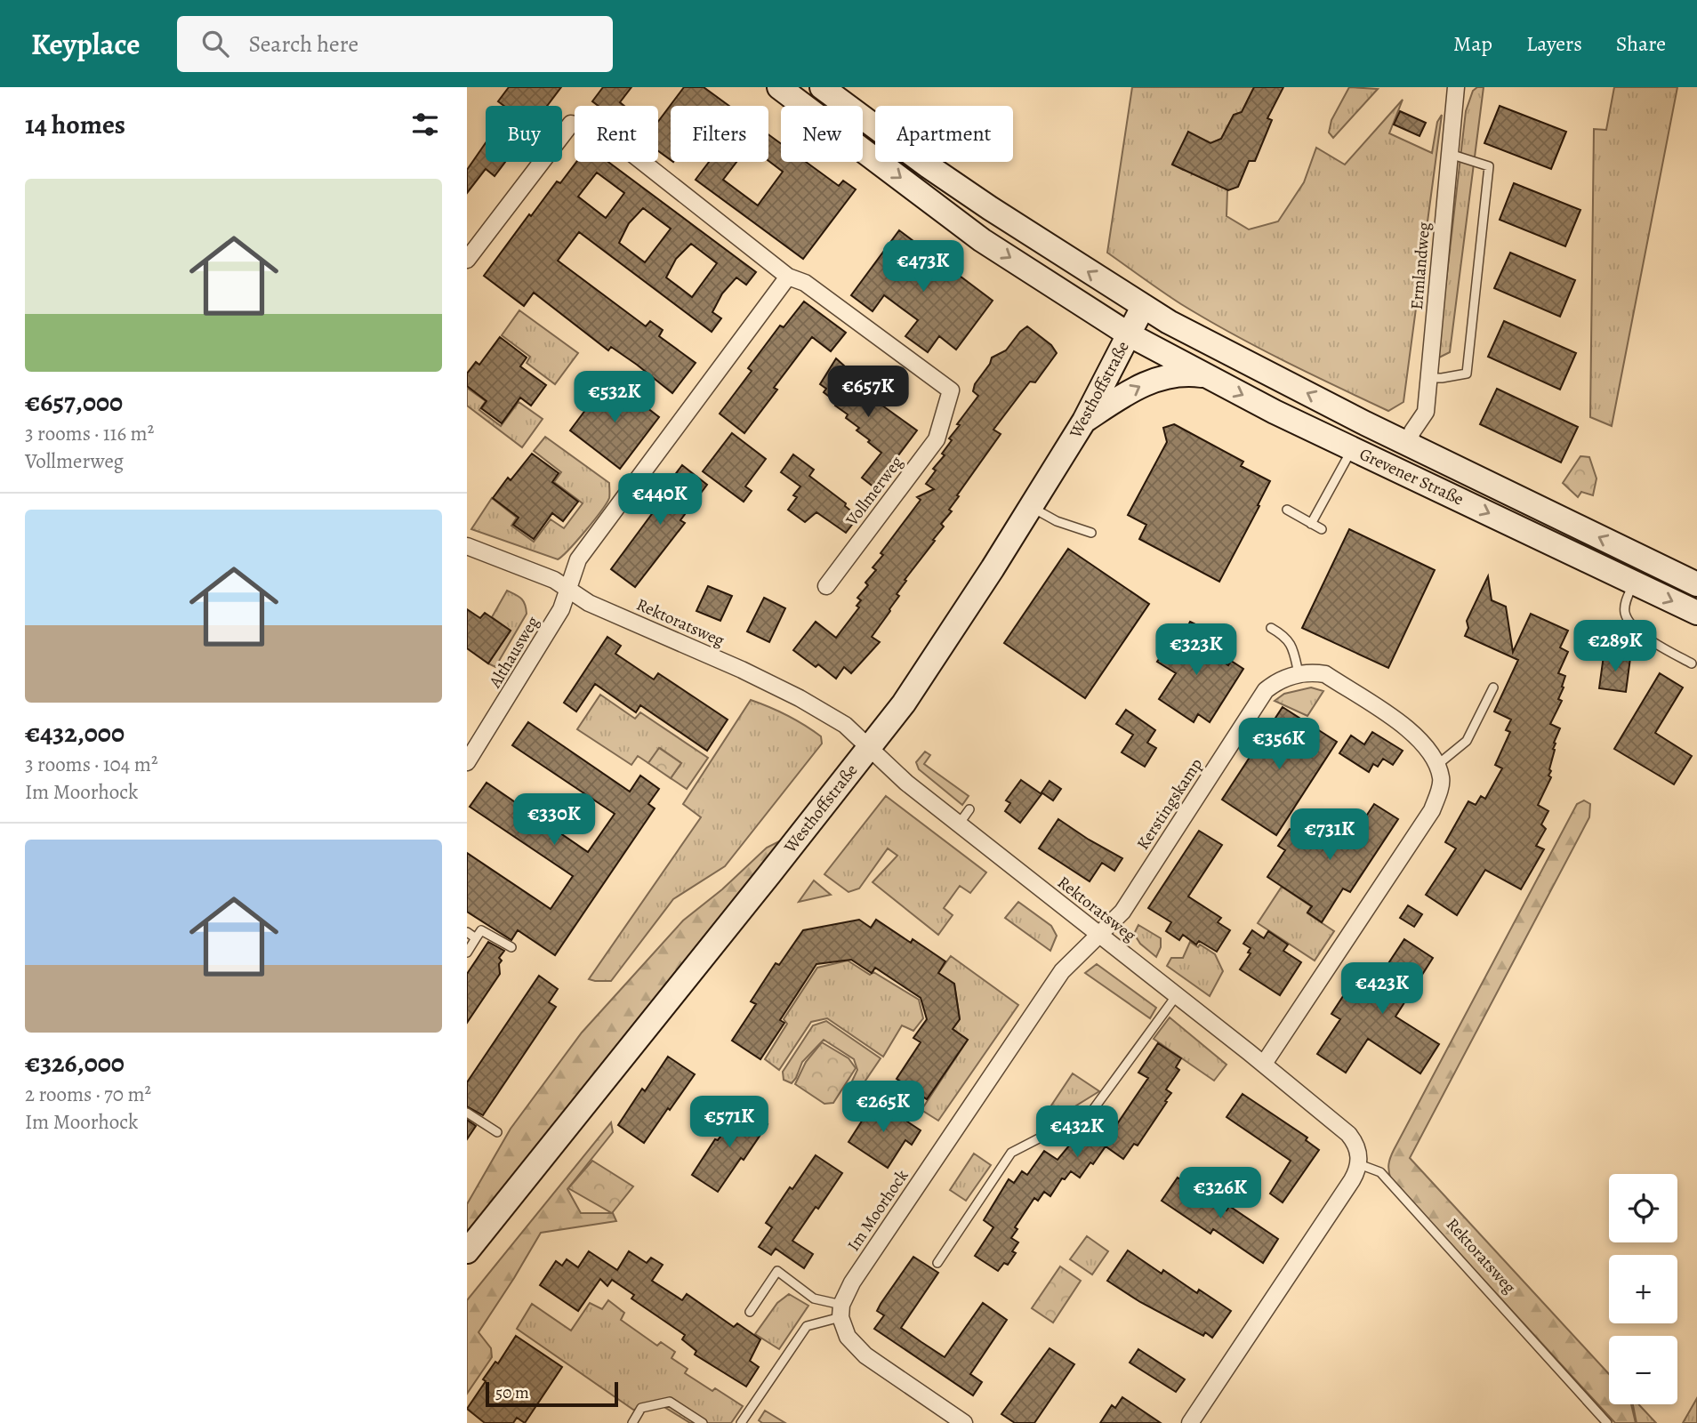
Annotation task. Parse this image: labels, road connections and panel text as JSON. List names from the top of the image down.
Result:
{
  "streets": {
    "main road": ["Westhoffstraße", "Grevener Straße"],
    "street": [
      "Ermlandweg",
      "Vollmerweg",
      "Rektoratsweg",
      "Althausweg",
      "Kerstingskamp",
      "Im Moorhock"
    ]
  },
  "crossings": [
    ["Ermlandweg", "Grevener Straße"],
    ["Westhoffstraße", "Grevener Straße"],
    ["Westhoffstraße", "Rektoratsweg"],
    ["Rektoratsweg", "Althausweg"],
    ["Rektoratsweg", "Kerstingskamp"],
    ["Rektoratsweg", "Im Moorhock"],
    ["Kerstingskamp", "Im Moorhock"]
  ],
  "scale_bar": "50 m",
  "page": {
    "header": "Keyplace",
    "search": "Search here",
    "nav": ["Map", "Layers", "Share"],
    "heading": "14 homes",
    "chip": [
      "Buy",
      "Rent",
      "Filters",
      "New",
      "Apartment"
    ],
    "list": [
      {
        "name": "€657,000",
        "note": "3 rooms · 116 m² · Vollmerweg"
      },
      {
        "name": "€432,000",
        "note": "3 rooms · 104 m² · Im Moorhock"
      },
      {
        "name": "€326,000",
        "note": "2 rooms · 70 m² · Im Moorhock"
      }
    ],
    "price": [
      "€473K",
      "€657K",
      "€532K",
      "€440K",
      "€289K",
      "€323K",
      "€356K",
      "€330K",
      "€731K",
      "€423K",
      "€265K",
      "€571K",
      "€432K",
      "€326K"
    ],
    "map_buttons": ["+", "−"],
    "scale": "50 m"
  }
}
